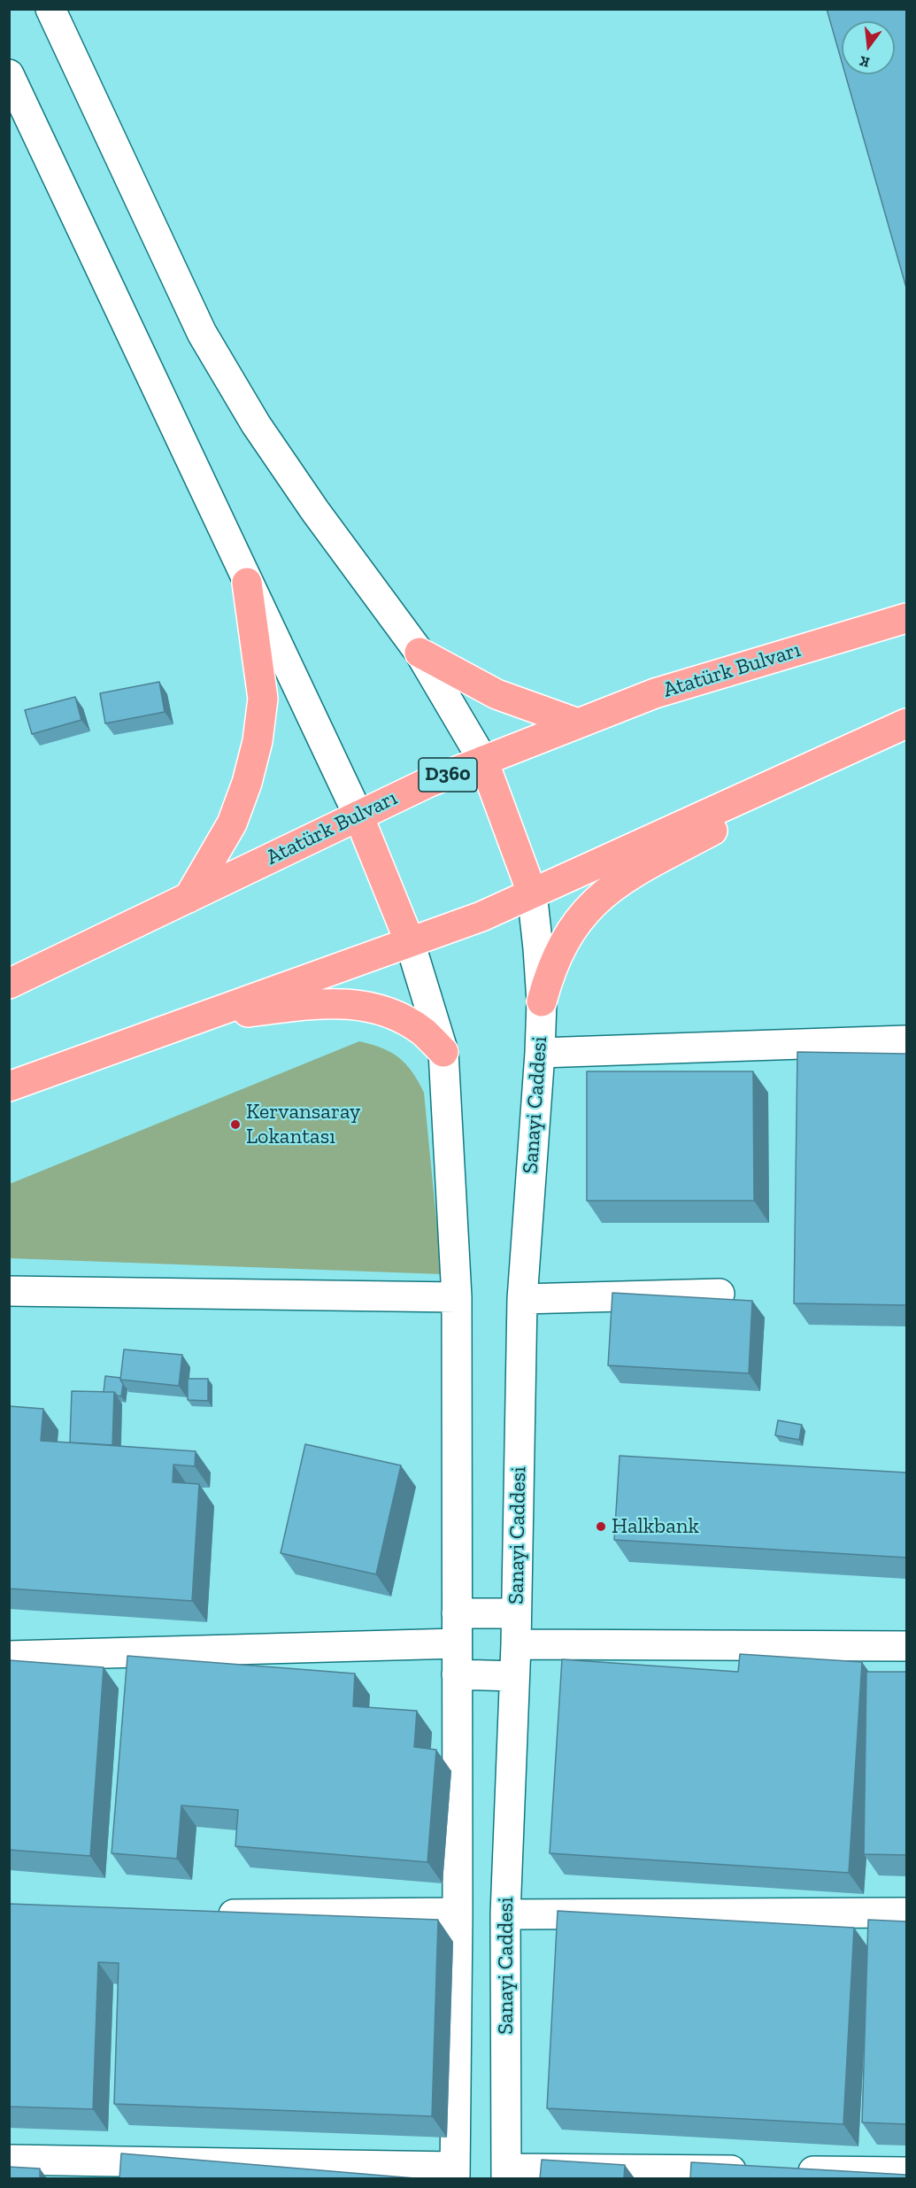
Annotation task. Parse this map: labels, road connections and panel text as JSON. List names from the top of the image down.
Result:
{
  "streets": {
    "highway": ["Atatürk Bulvarı", "D360"],
    "street": ["Sanayi Caddesi"]
  },
  "places": ["Kervansaray Lokantası", "Halkbank"],
  "north": "bottom"
}
